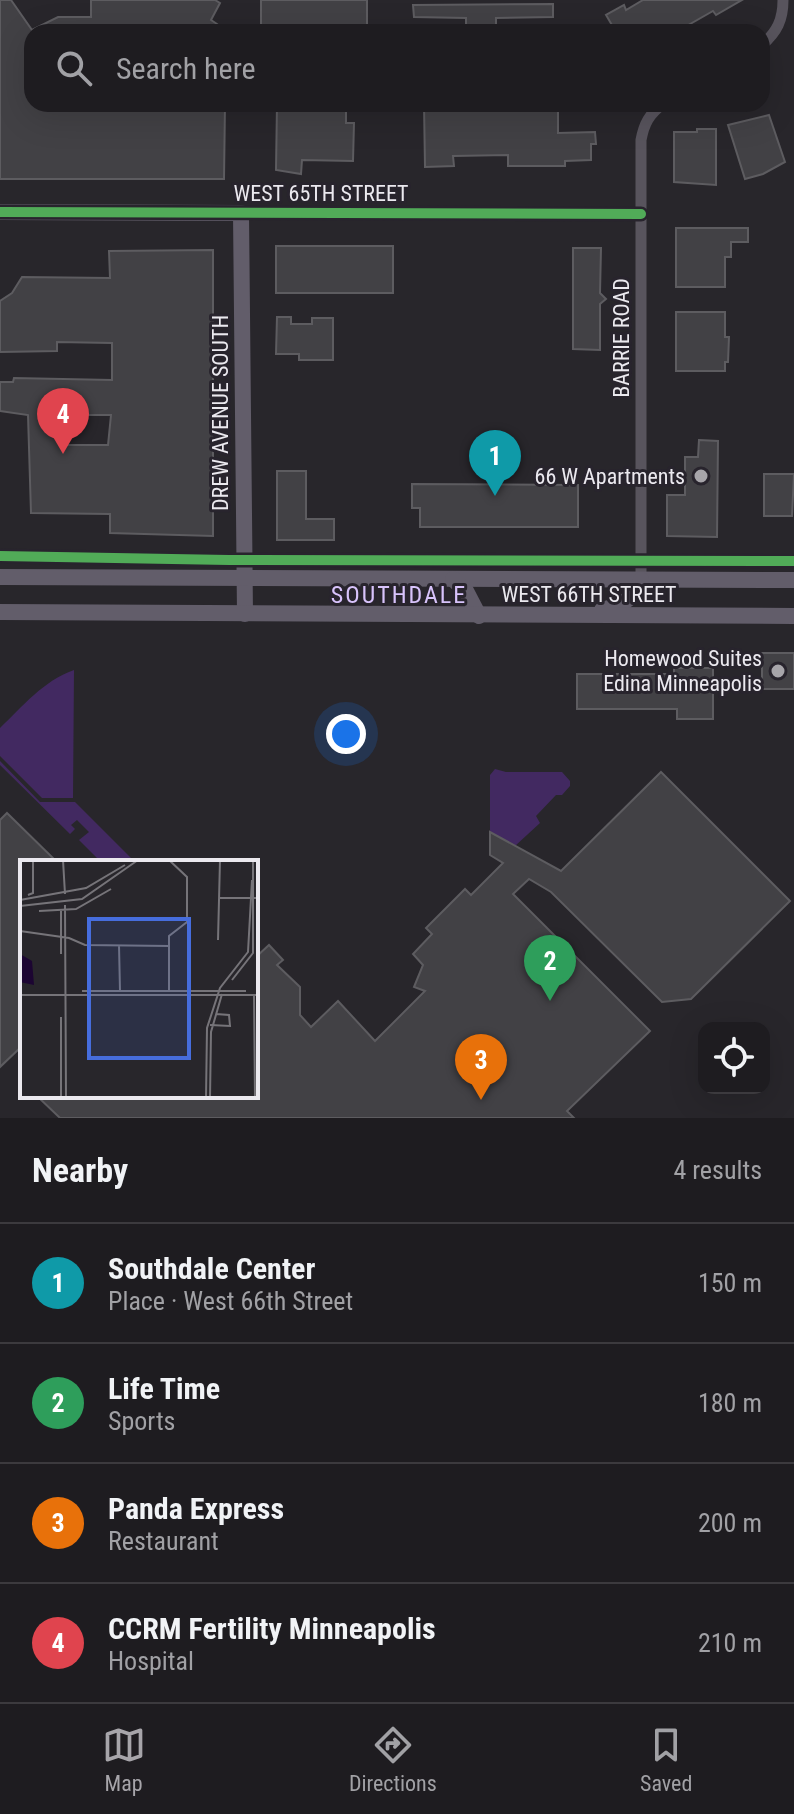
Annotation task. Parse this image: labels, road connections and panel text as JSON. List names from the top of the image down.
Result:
{
  "streets": {
    "main road": ["WEST 65TH STREET", "DREW AVENUE SOUTH", "WEST 66TH STREET"],
    "street": ["BARRIE ROAD"]
  },
  "crossings": [
    ["WEST 65TH STREET", "BARRIE ROAD"],
    ["WEST 65TH STREET", "DREW AVENUE SOUTH"],
    ["BARRIE ROAD", "WEST 66TH STREET"],
    ["DREW AVENUE SOUTH", "WEST 66TH STREET"]
  ],
  "districts": ["SOUTHDALE"],
  "places": ["66 W Apartments", "Homewood Suites Edina Minneapolis"],
  "page": {
    "search": "Search here",
    "pins": [
      "4",
      "1",
      "2",
      "3"
    ],
    "heading": ["Nearby", "4 results"],
    "list": [
      {
        "mark": "1",
        "name": "Southdale Center",
        "note": "Place · West 66th Street",
        "value": "150 m"
      },
      {
        "mark": "2",
        "name": "Life Time",
        "note": "Sports",
        "value": "180 m"
      },
      {
        "mark": "3",
        "name": "Panda Express",
        "note": "Restaurant",
        "value": "200 m"
      },
      {
        "mark": "4",
        "name": "CCRM Fertility Minneapolis",
        "note": "Hospital",
        "value": "210 m"
      }
    ],
    "nav": ["Map", "Directions", "Saved"]
  }
}
